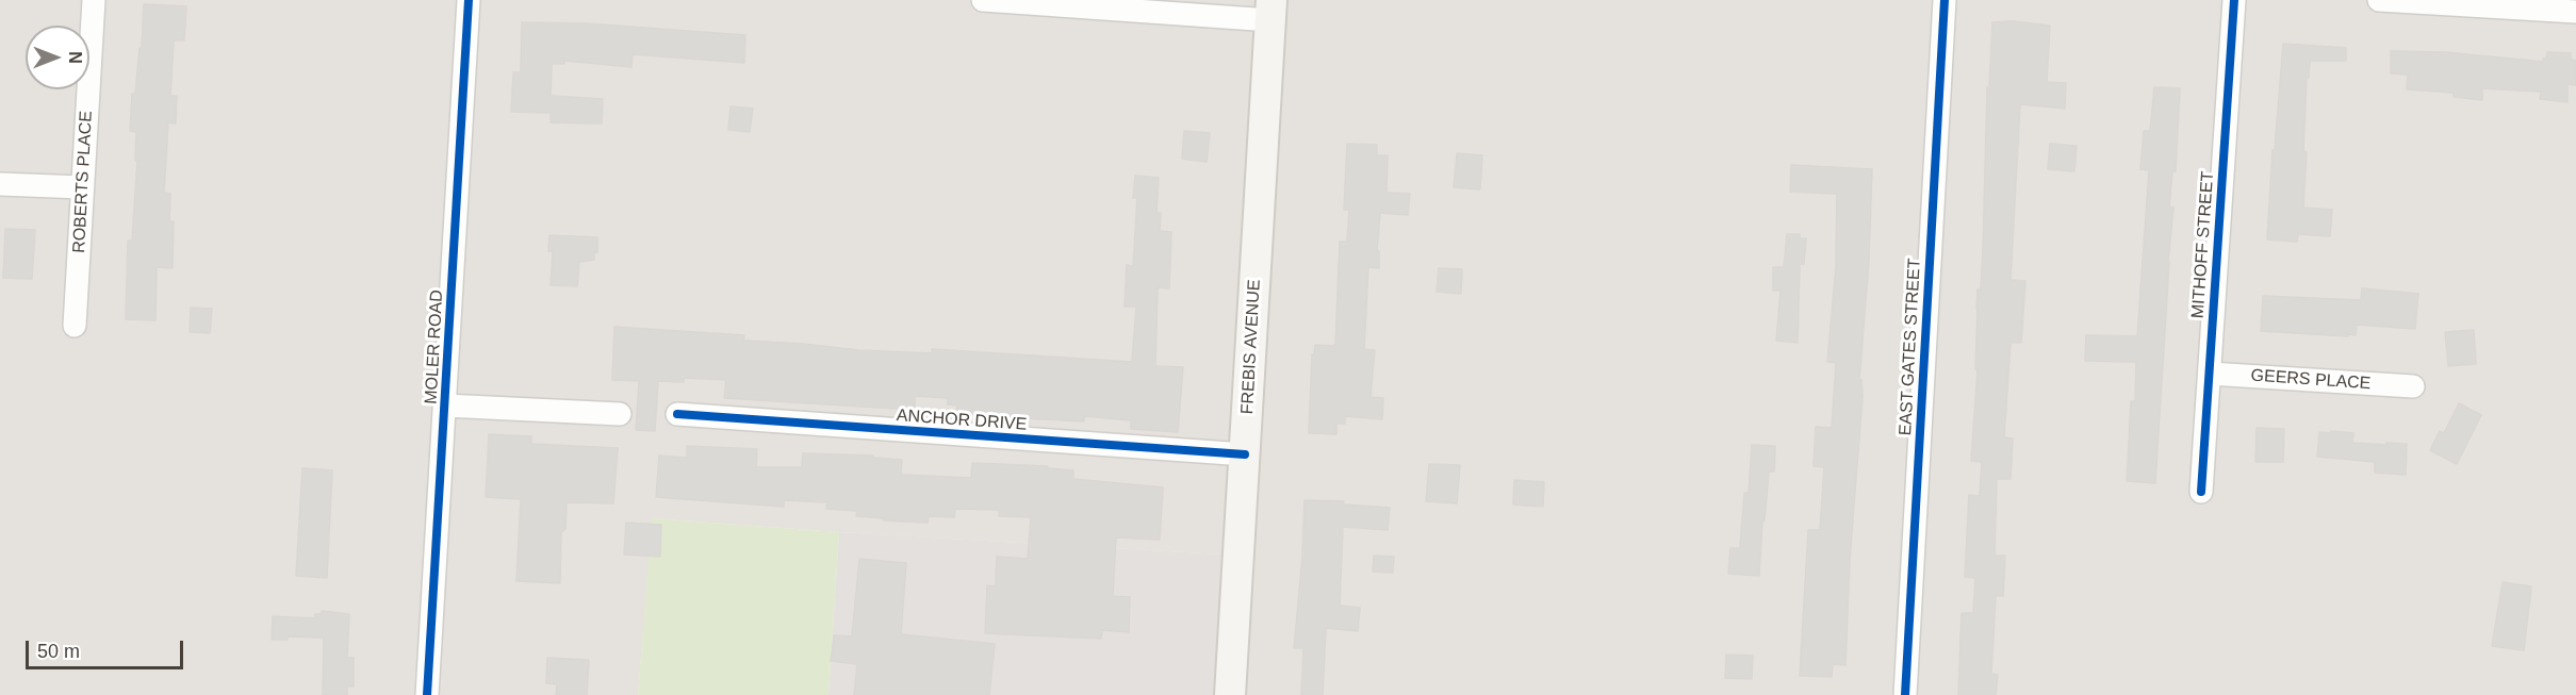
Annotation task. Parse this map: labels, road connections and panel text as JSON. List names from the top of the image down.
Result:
{
  "streets": {
    "main road": ["FREBIS AVENUE"],
    "street": [
      "ROBERTS PLACE",
      "MITHOFF STREET",
      "MOLER ROAD",
      "EAST GATES STREET",
      "GEERS PLACE",
      "ANCHOR DRIVE"
    ]
  },
  "crossings": [
    ["MITHOFF STREET", "GEERS PLACE"],
    ["FREBIS AVENUE", "ANCHOR DRIVE"]
  ],
  "scale_bar": "50 m",
  "north": "right"
}
